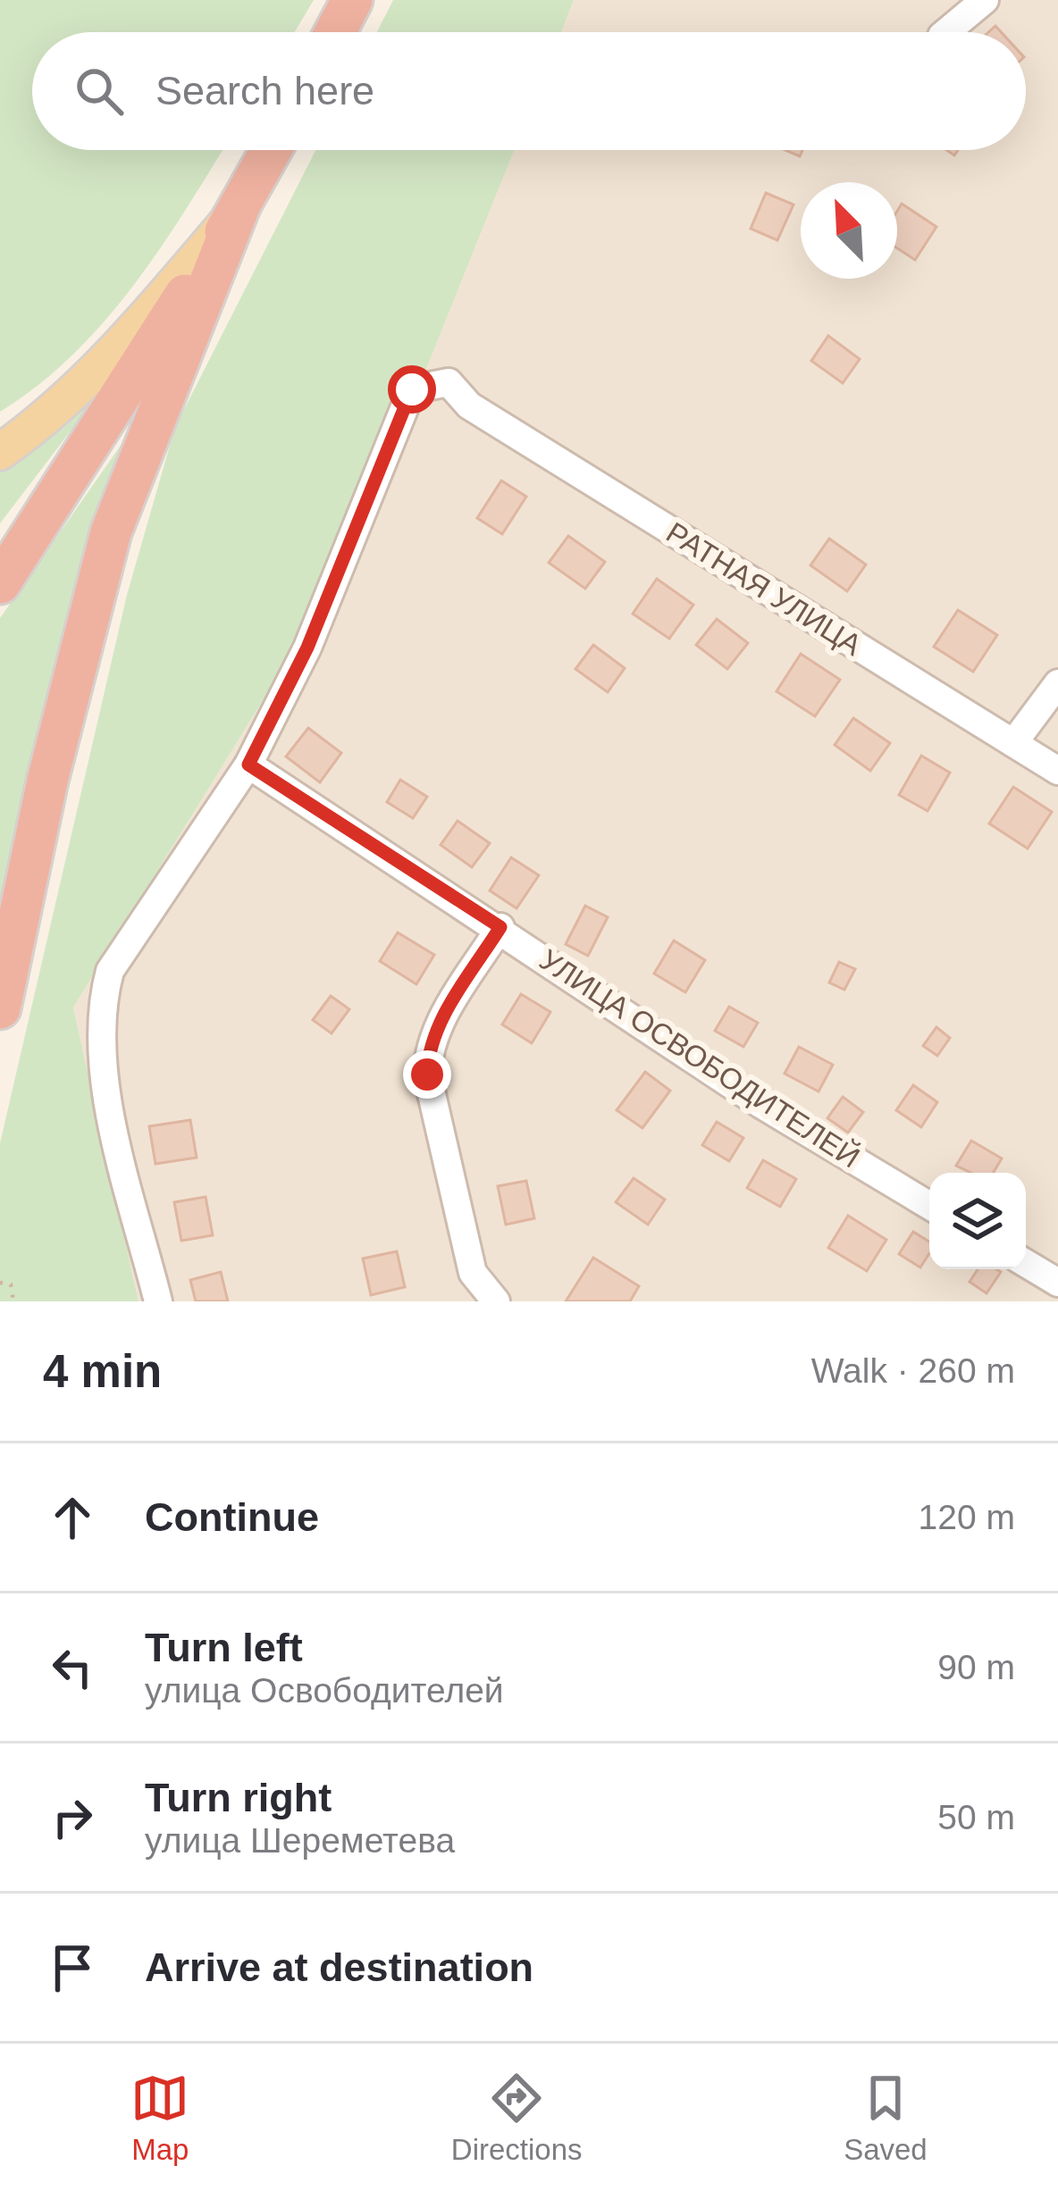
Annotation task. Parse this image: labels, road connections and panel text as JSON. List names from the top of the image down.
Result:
{
  "streets": {
    "street": ["РАТНАЯ УЛИЦА", "УЛИЦА ОСВОБОДИТЕЛЕЙ"]
  },
  "crossings": [
    ["РАТНАЯ УЛИЦА", "УЛИЦА ОСВОБОДИТЕЛЕЙ"]
  ],
  "north": "top left",
  "page": {
    "search": "Search here",
    "heading": ["4 min", "Walk · 260 m"],
    "list": [
      ["Continue", "120 m"],
      ["Turn left", "улица Освободителей", "90 m"],
      ["Turn right", "улица Шереметева", "50 m"],
      "Arrive at destination"
    ],
    "nav": ["Map", "Directions", "Saved"]
  }
}
